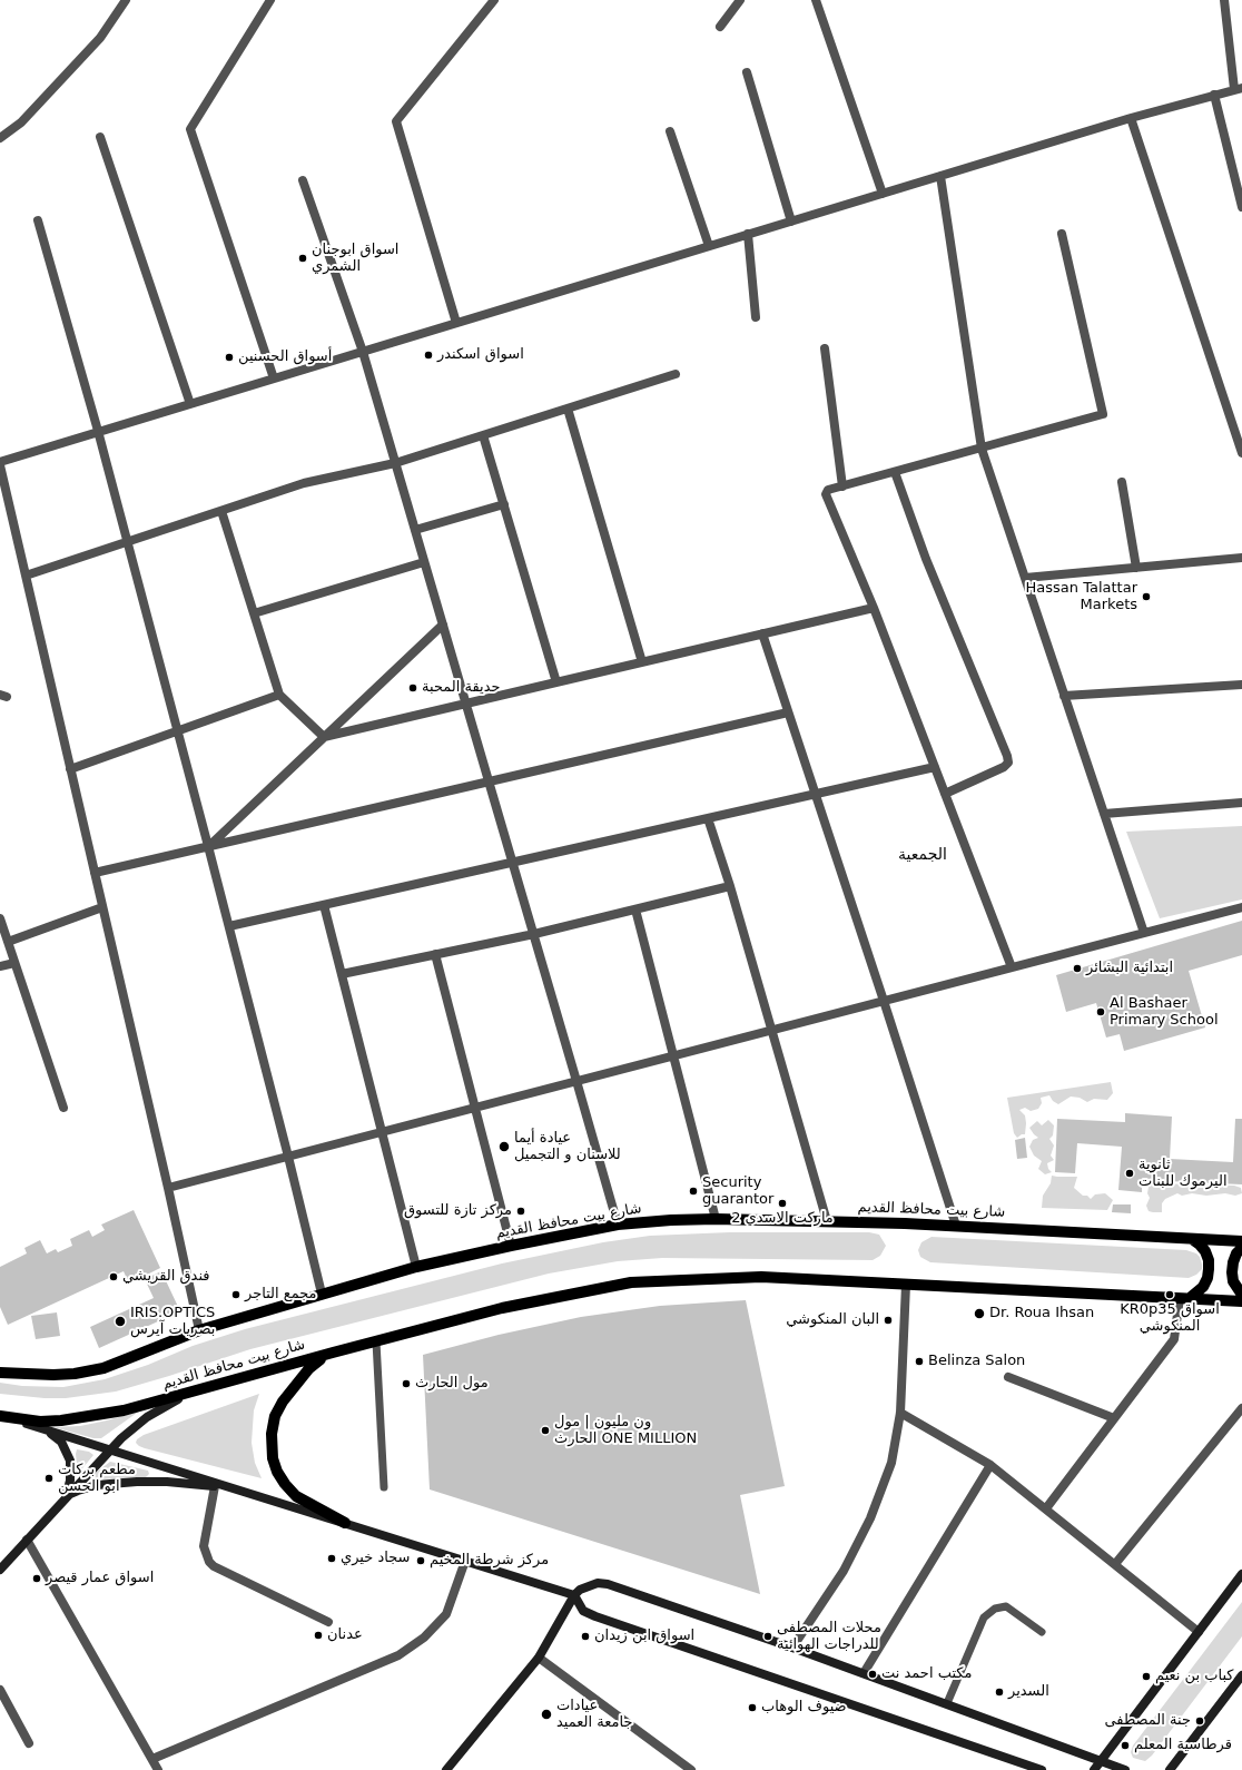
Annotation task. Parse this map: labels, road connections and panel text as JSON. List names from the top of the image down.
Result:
{
  "streets": {
    "main road": ["شارع بيت محافظ القديم"]
  },
  "districts": ["الجمعية"],
  "places": [
    "اسواق ابوجنان الشمري",
    "اسواق اسكندر",
    "أسواق الحسنين",
    "Hassan Talattar Markets",
    "حديقة المحبة",
    "ابتدائية البشائر",
    "Al Bashaer Primary School",
    "عيادة أيما للاسنان و التجميل",
    "ثانوية اليرموك للبنات",
    "Security guarantor",
    "ماركت الاسدي 2",
    "مركز تازة للتسوق",
    "فندق القريشي",
    "مجمع التاجر",
    "KR0p35 اسواق المنكوشي",
    "Dr. Roua Ihsan",
    "البان المنكوشي",
    "IRIS.OPTICS بصريات آيرس",
    "Belinza Salon",
    "مول الحارث",
    "ون مليون | مول الحارث ONE MILLION",
    "مطعم بركات ابو الحسن",
    "سجاد خيري",
    "مركز شرطة المخيم",
    "اسواق عمار قيصر",
    "عدنان",
    "اسواق ابن زيدان",
    "محلات المصطفى للدراجات الهوائية",
    "مكتب احمد نت",
    "كباب بن نعيم",
    "السدير",
    "ضيوف الوهاب",
    "عيادات جامعة العميد",
    "جنة المصطفى",
    "قرطاسية المعلم"
  ]
}
